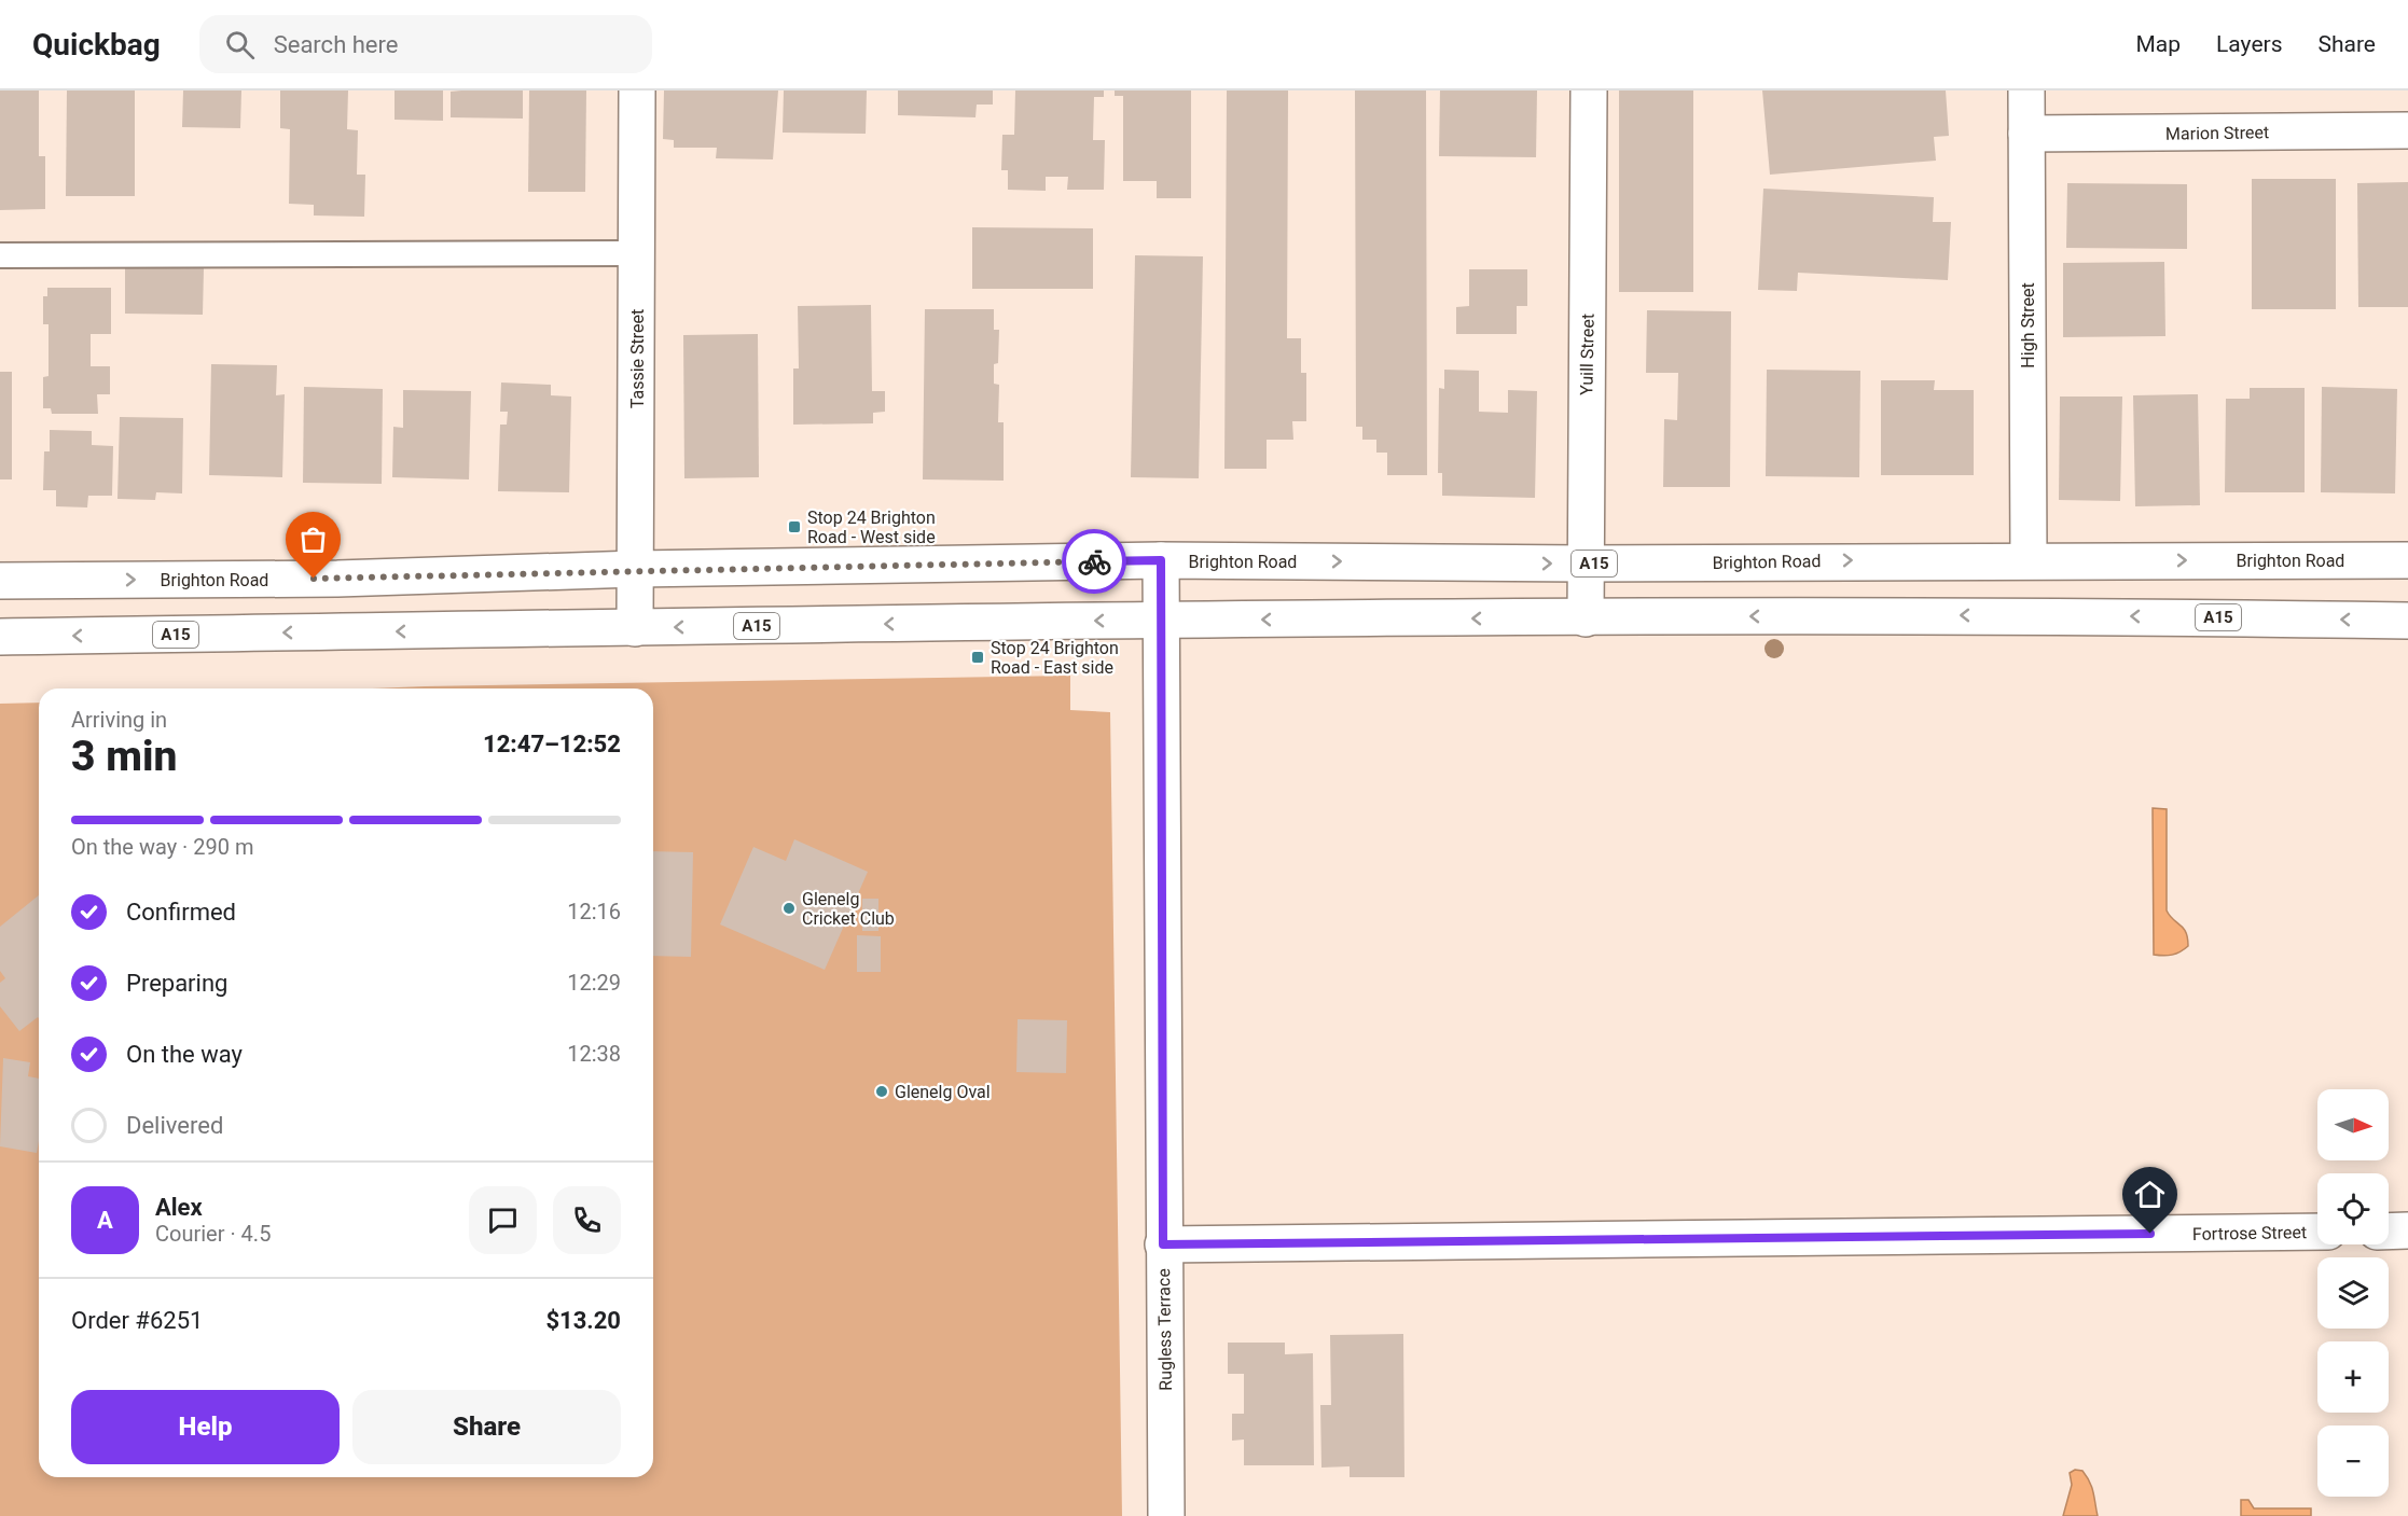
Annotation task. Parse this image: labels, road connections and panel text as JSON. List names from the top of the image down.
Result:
{
  "streets": {
    "main road": [
      "Marion Street",
      "High Street",
      "Yuill Street",
      "Tassie Street",
      "Brighton Road",
      "A15",
      "Fortrose Street",
      "Rugless Terrace"
    ]
  },
  "crossings": [
    ["Marion Street", "High Street"],
    ["High Street", "Brighton Road"],
    ["Yuill Street", "Brighton Road"],
    ["Yuill Street", "A15"],
    ["Tassie Street", "Brighton Road"],
    ["Tassie Street", "A15"],
    ["Brighton Road", "Rugless Terrace"],
    ["A15", "Rugless Terrace"],
    ["Fortrose Street", "Rugless Terrace"]
  ],
  "places": {
    "transit": ["Stop 24 Brighton Road - West side", "Stop 24 Brighton Road - East side"],
    "other": ["Glenelg Cricket Club", "Glenelg Oval"]
  },
  "north": "right",
  "page": {
    "header": "Quickbag",
    "search": "Search here",
    "nav": ["Map", "Layers", "Share"],
    "heading": ["3 min", "Arriving in", "12:47–12:52"],
    "panel": [
      "Alex",
      "Courier · 4.5",
      "Order #6251",
      "$13.20"
    ],
    "bar": "On the way · 290 m",
    "list": [
      ["Confirmed", "12:16"],
      ["Preparing", "12:29"],
      ["On the way", "12:38"],
      "Delivered"
    ],
    "map_buttons": ["+", "−"],
    "round": "A",
    "buttons": ["Help", "Share"]
  }
}
